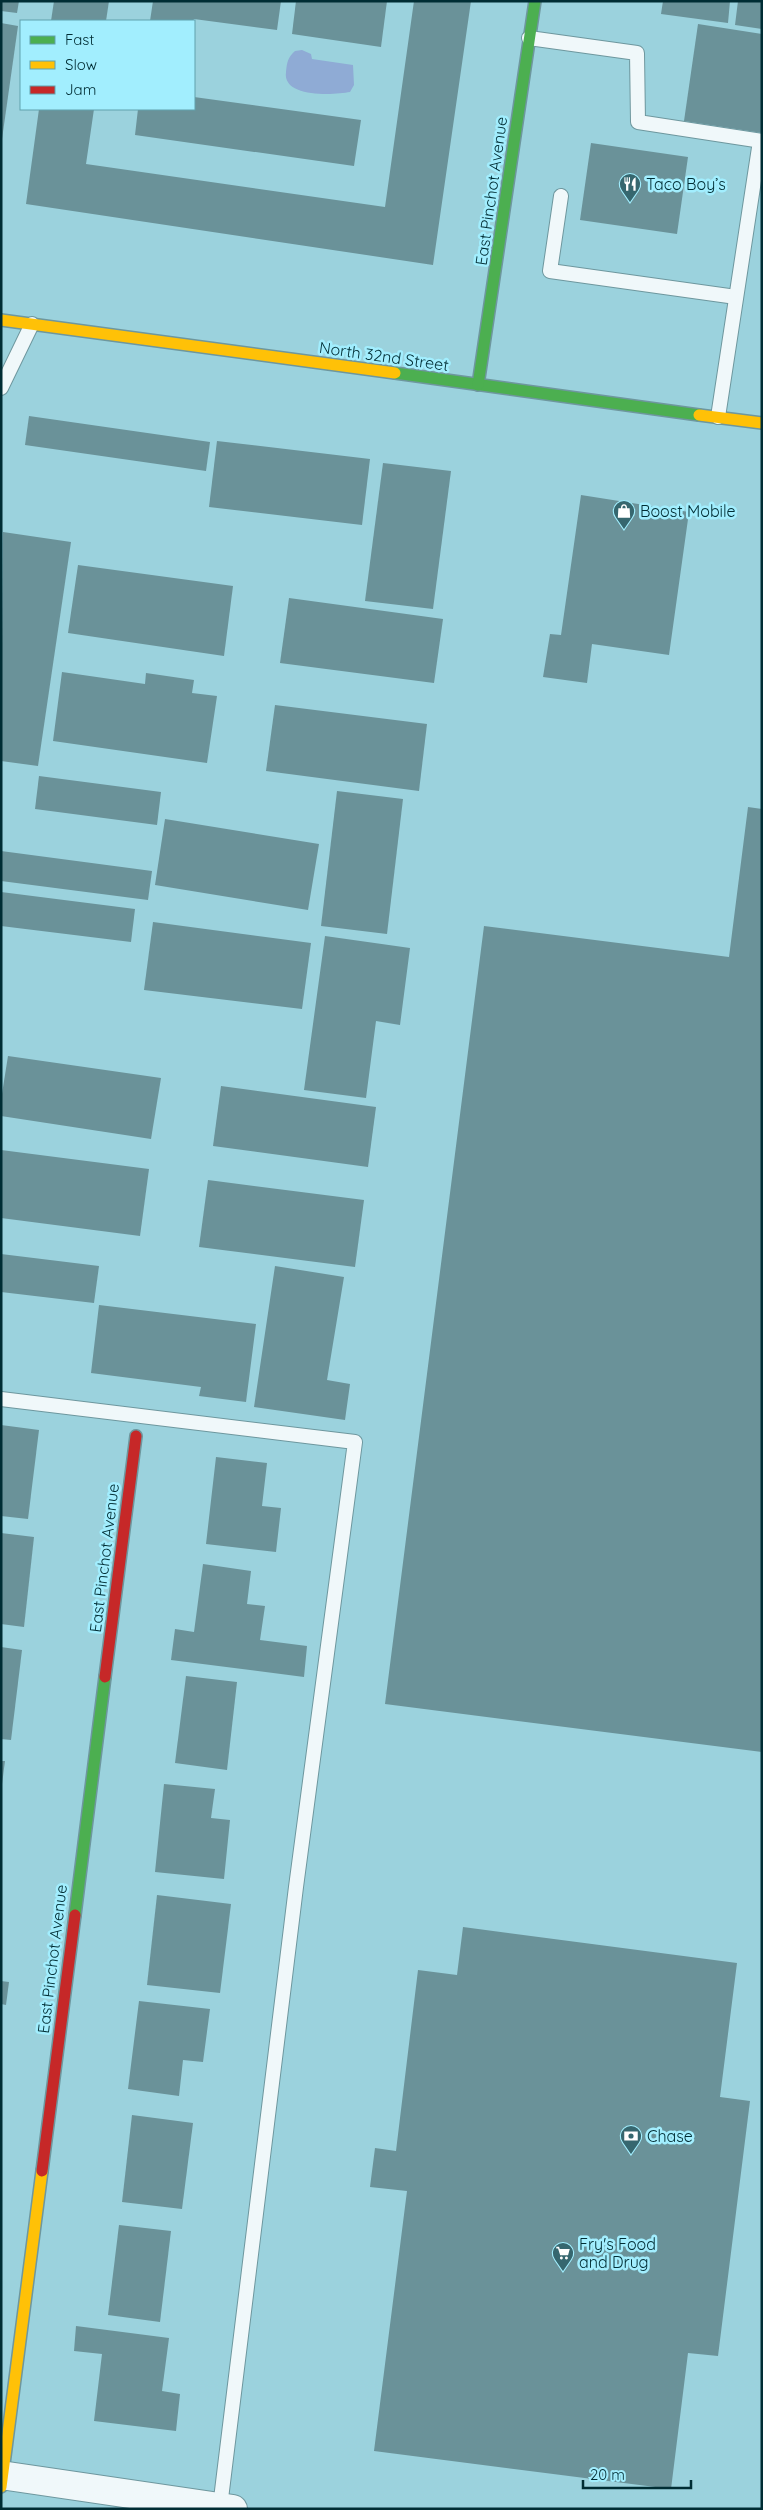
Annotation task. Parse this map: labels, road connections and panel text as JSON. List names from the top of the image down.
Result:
{
  "streets": {
    "street": ["East Pinchot Avenue", "North 32nd Street"]
  },
  "crossings": [
    ["East Pinchot Avenue", "North 32nd Street"]
  ],
  "places": {
    "restaurant": ["Taco Boy’s"],
    "shop": ["Boost Mobile"],
    "bank": ["Chase"],
    "supermarket": ["Fry's Food and Drug"]
  },
  "legend": ["Fast", "Slow", "Jam"],
  "scale_bar": "20 m"
}
